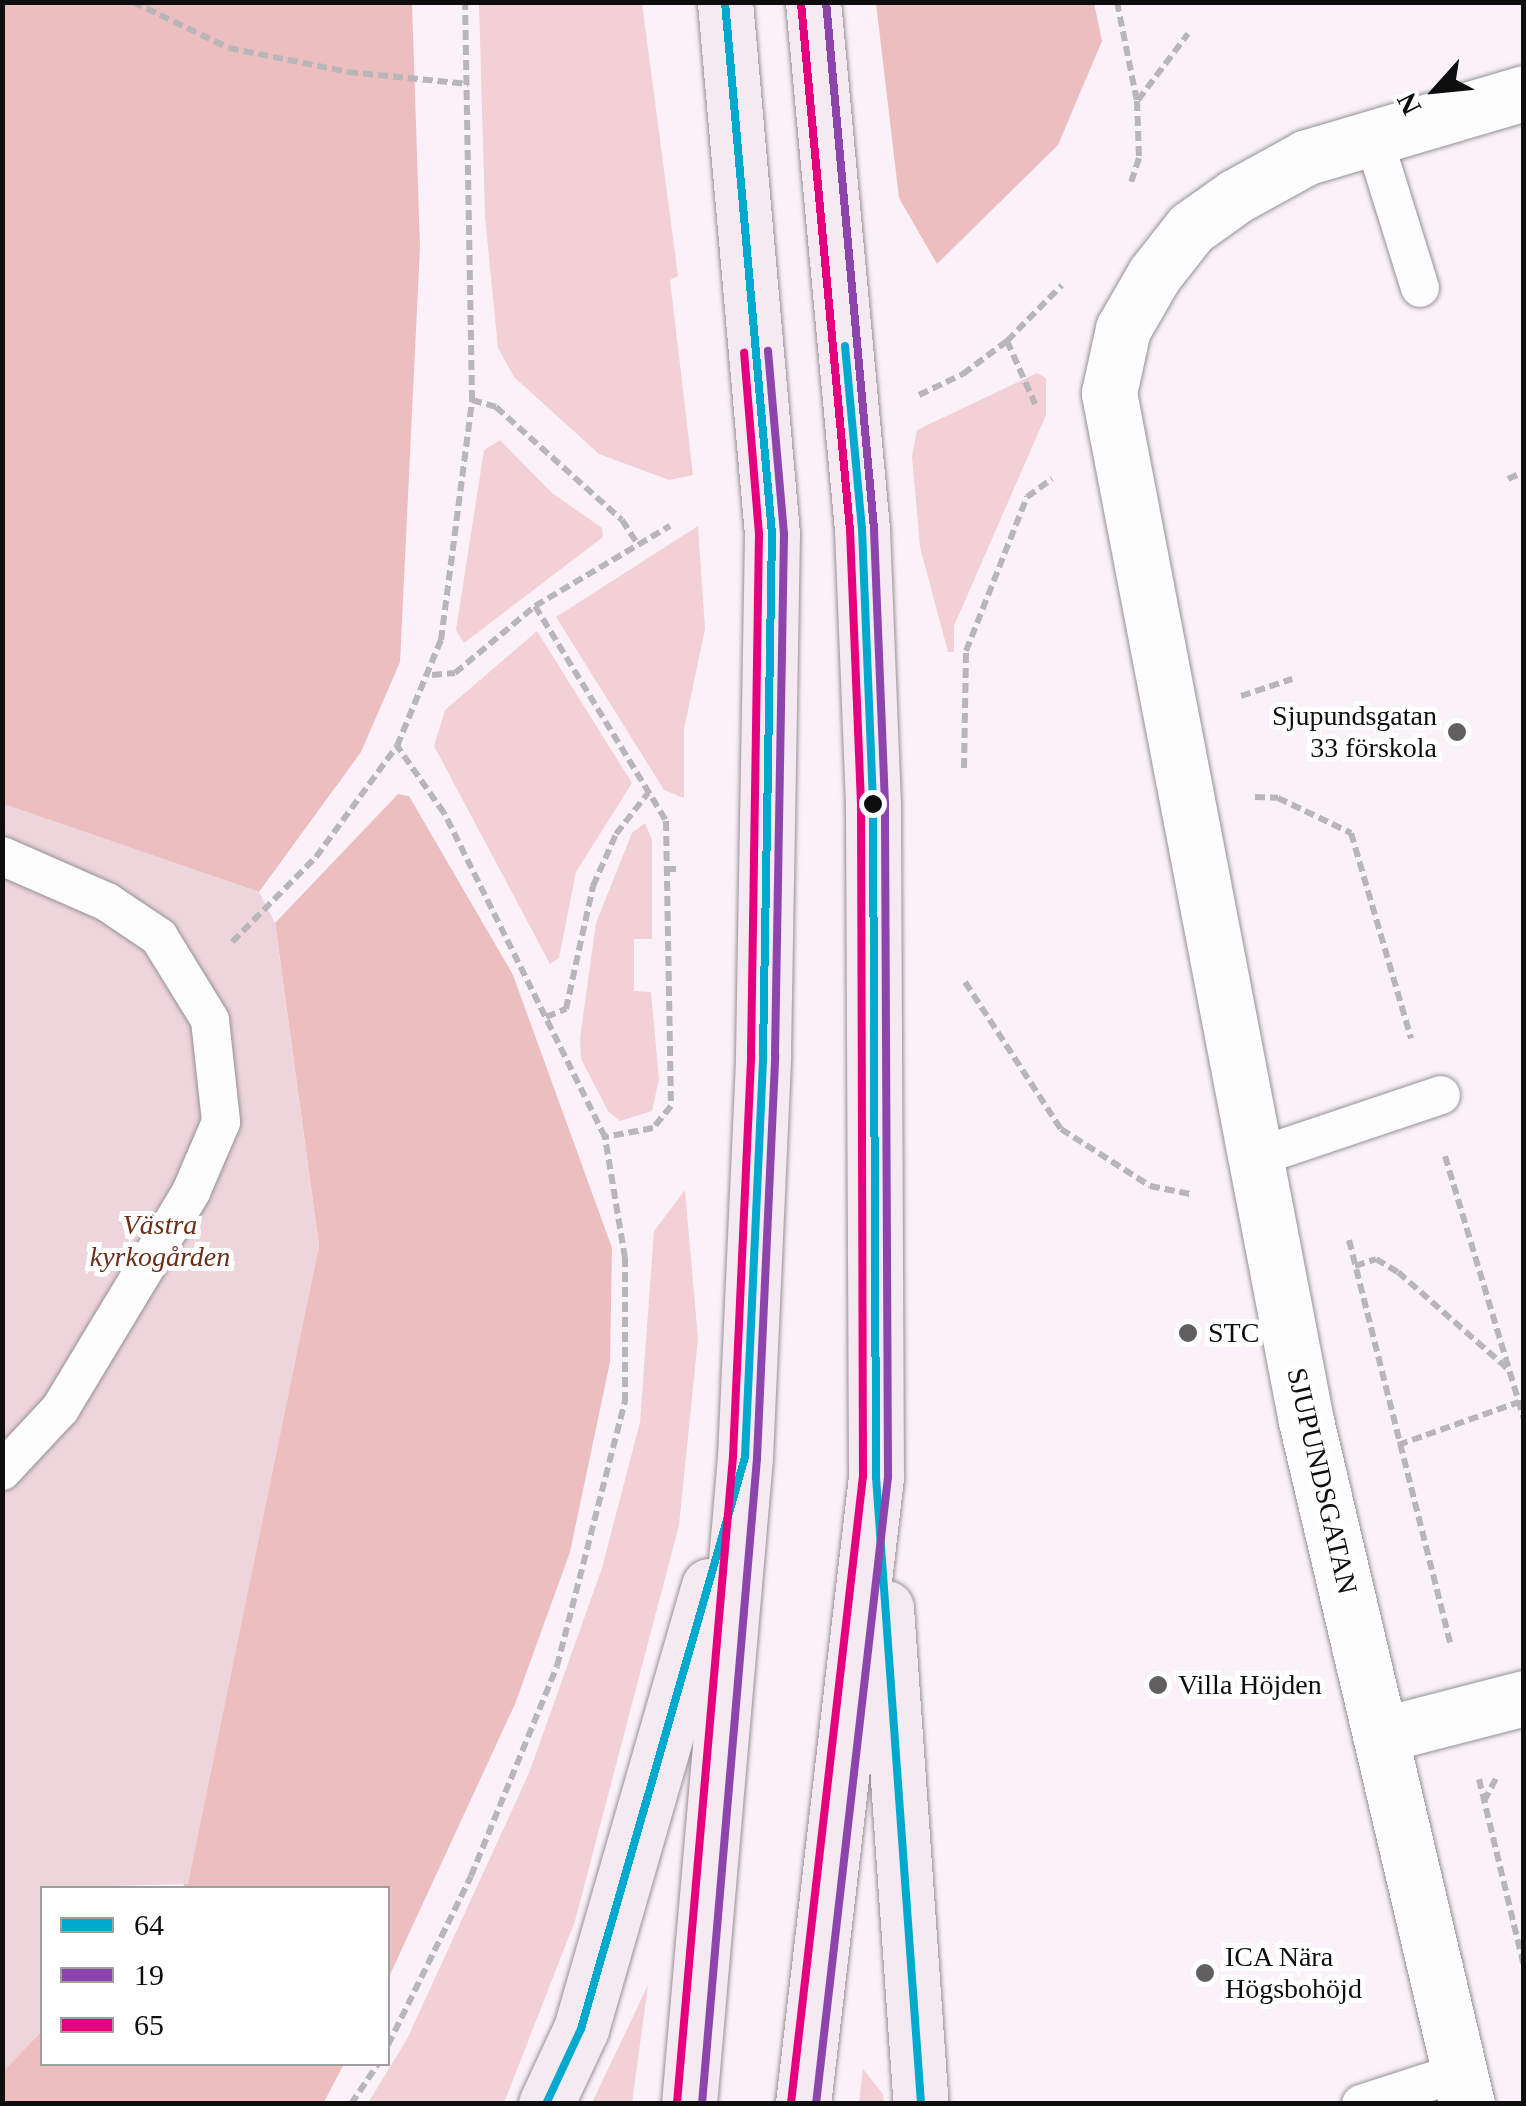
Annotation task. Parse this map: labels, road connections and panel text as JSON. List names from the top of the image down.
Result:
{
  "streets": {
    "street": ["SJUPUNDSGATAN"]
  },
  "parks": ["Västra kyrkogården"],
  "places": [
    "Sjupundsgatan 33 förskola",
    "STC",
    "Villa Höjden",
    "ICA Nära Högsbohöjd"
  ],
  "lines": ["transit line 64", "transit line 19", "transit line 65"],
  "legend": ["64", "19", "65"],
  "north": "bottom left"
}
